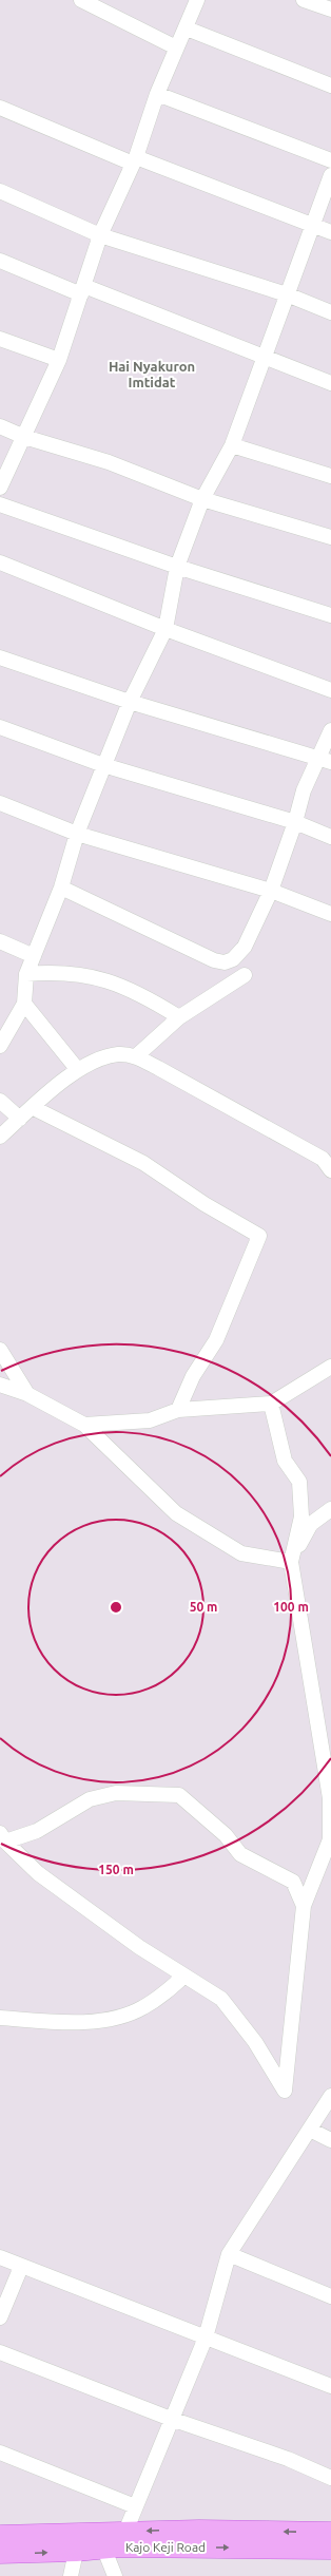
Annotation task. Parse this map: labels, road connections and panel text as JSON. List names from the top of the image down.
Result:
{
  "streets": {
    "main road": ["Kajo Keji Road"]
  },
  "districts": ["Hai Nyakuron Imtidat"],
  "rings": ["50 m", "100 m", "150 m"]
}
